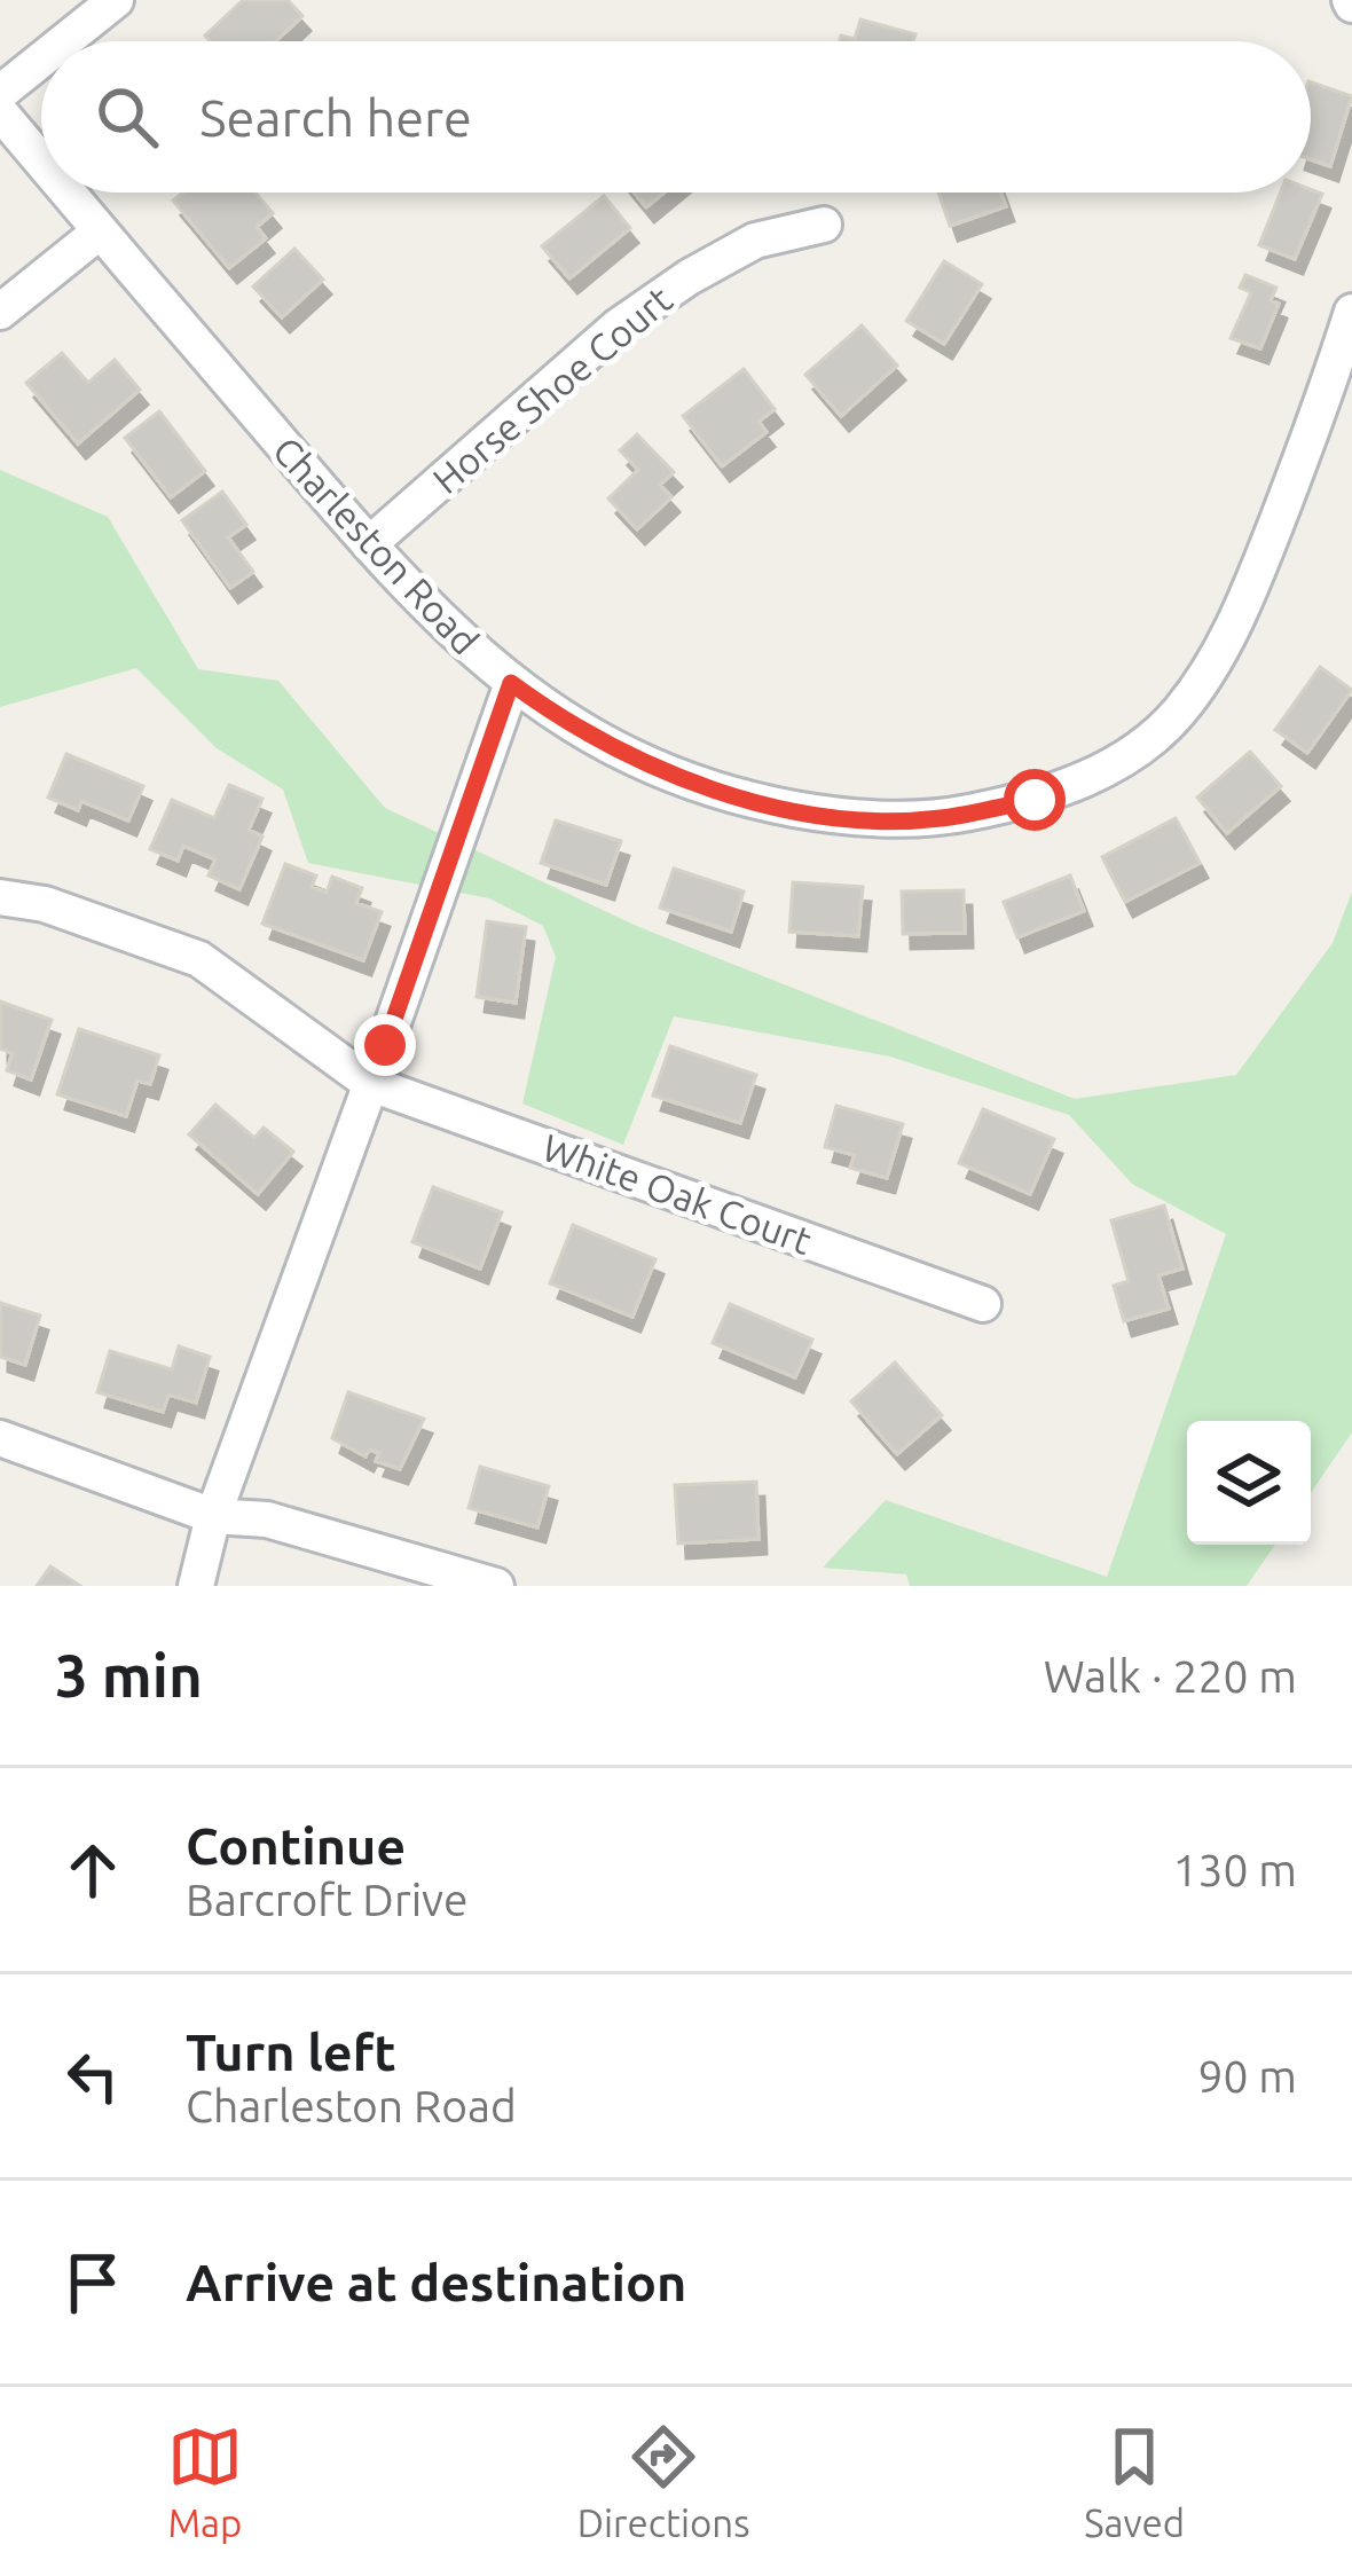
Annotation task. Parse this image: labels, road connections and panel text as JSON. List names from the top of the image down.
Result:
{
  "streets": {
    "street": ["Horse Shoe Court", "Charleston Road", "White Oak Court"]
  },
  "crossings": [
    ["Horse Shoe Court", "Charleston Road"],
    ["Charleston Road", "White Oak Court"]
  ],
  "page": {
    "search": "Search here",
    "heading": ["3 min", "Walk · 220 m"],
    "list": [
      ["Continue", "Barcroft Drive", "130 m"],
      ["Turn left", "Charleston Road", "90 m"],
      "Arrive at destination"
    ],
    "nav": ["Map", "Directions", "Saved"]
  }
}
